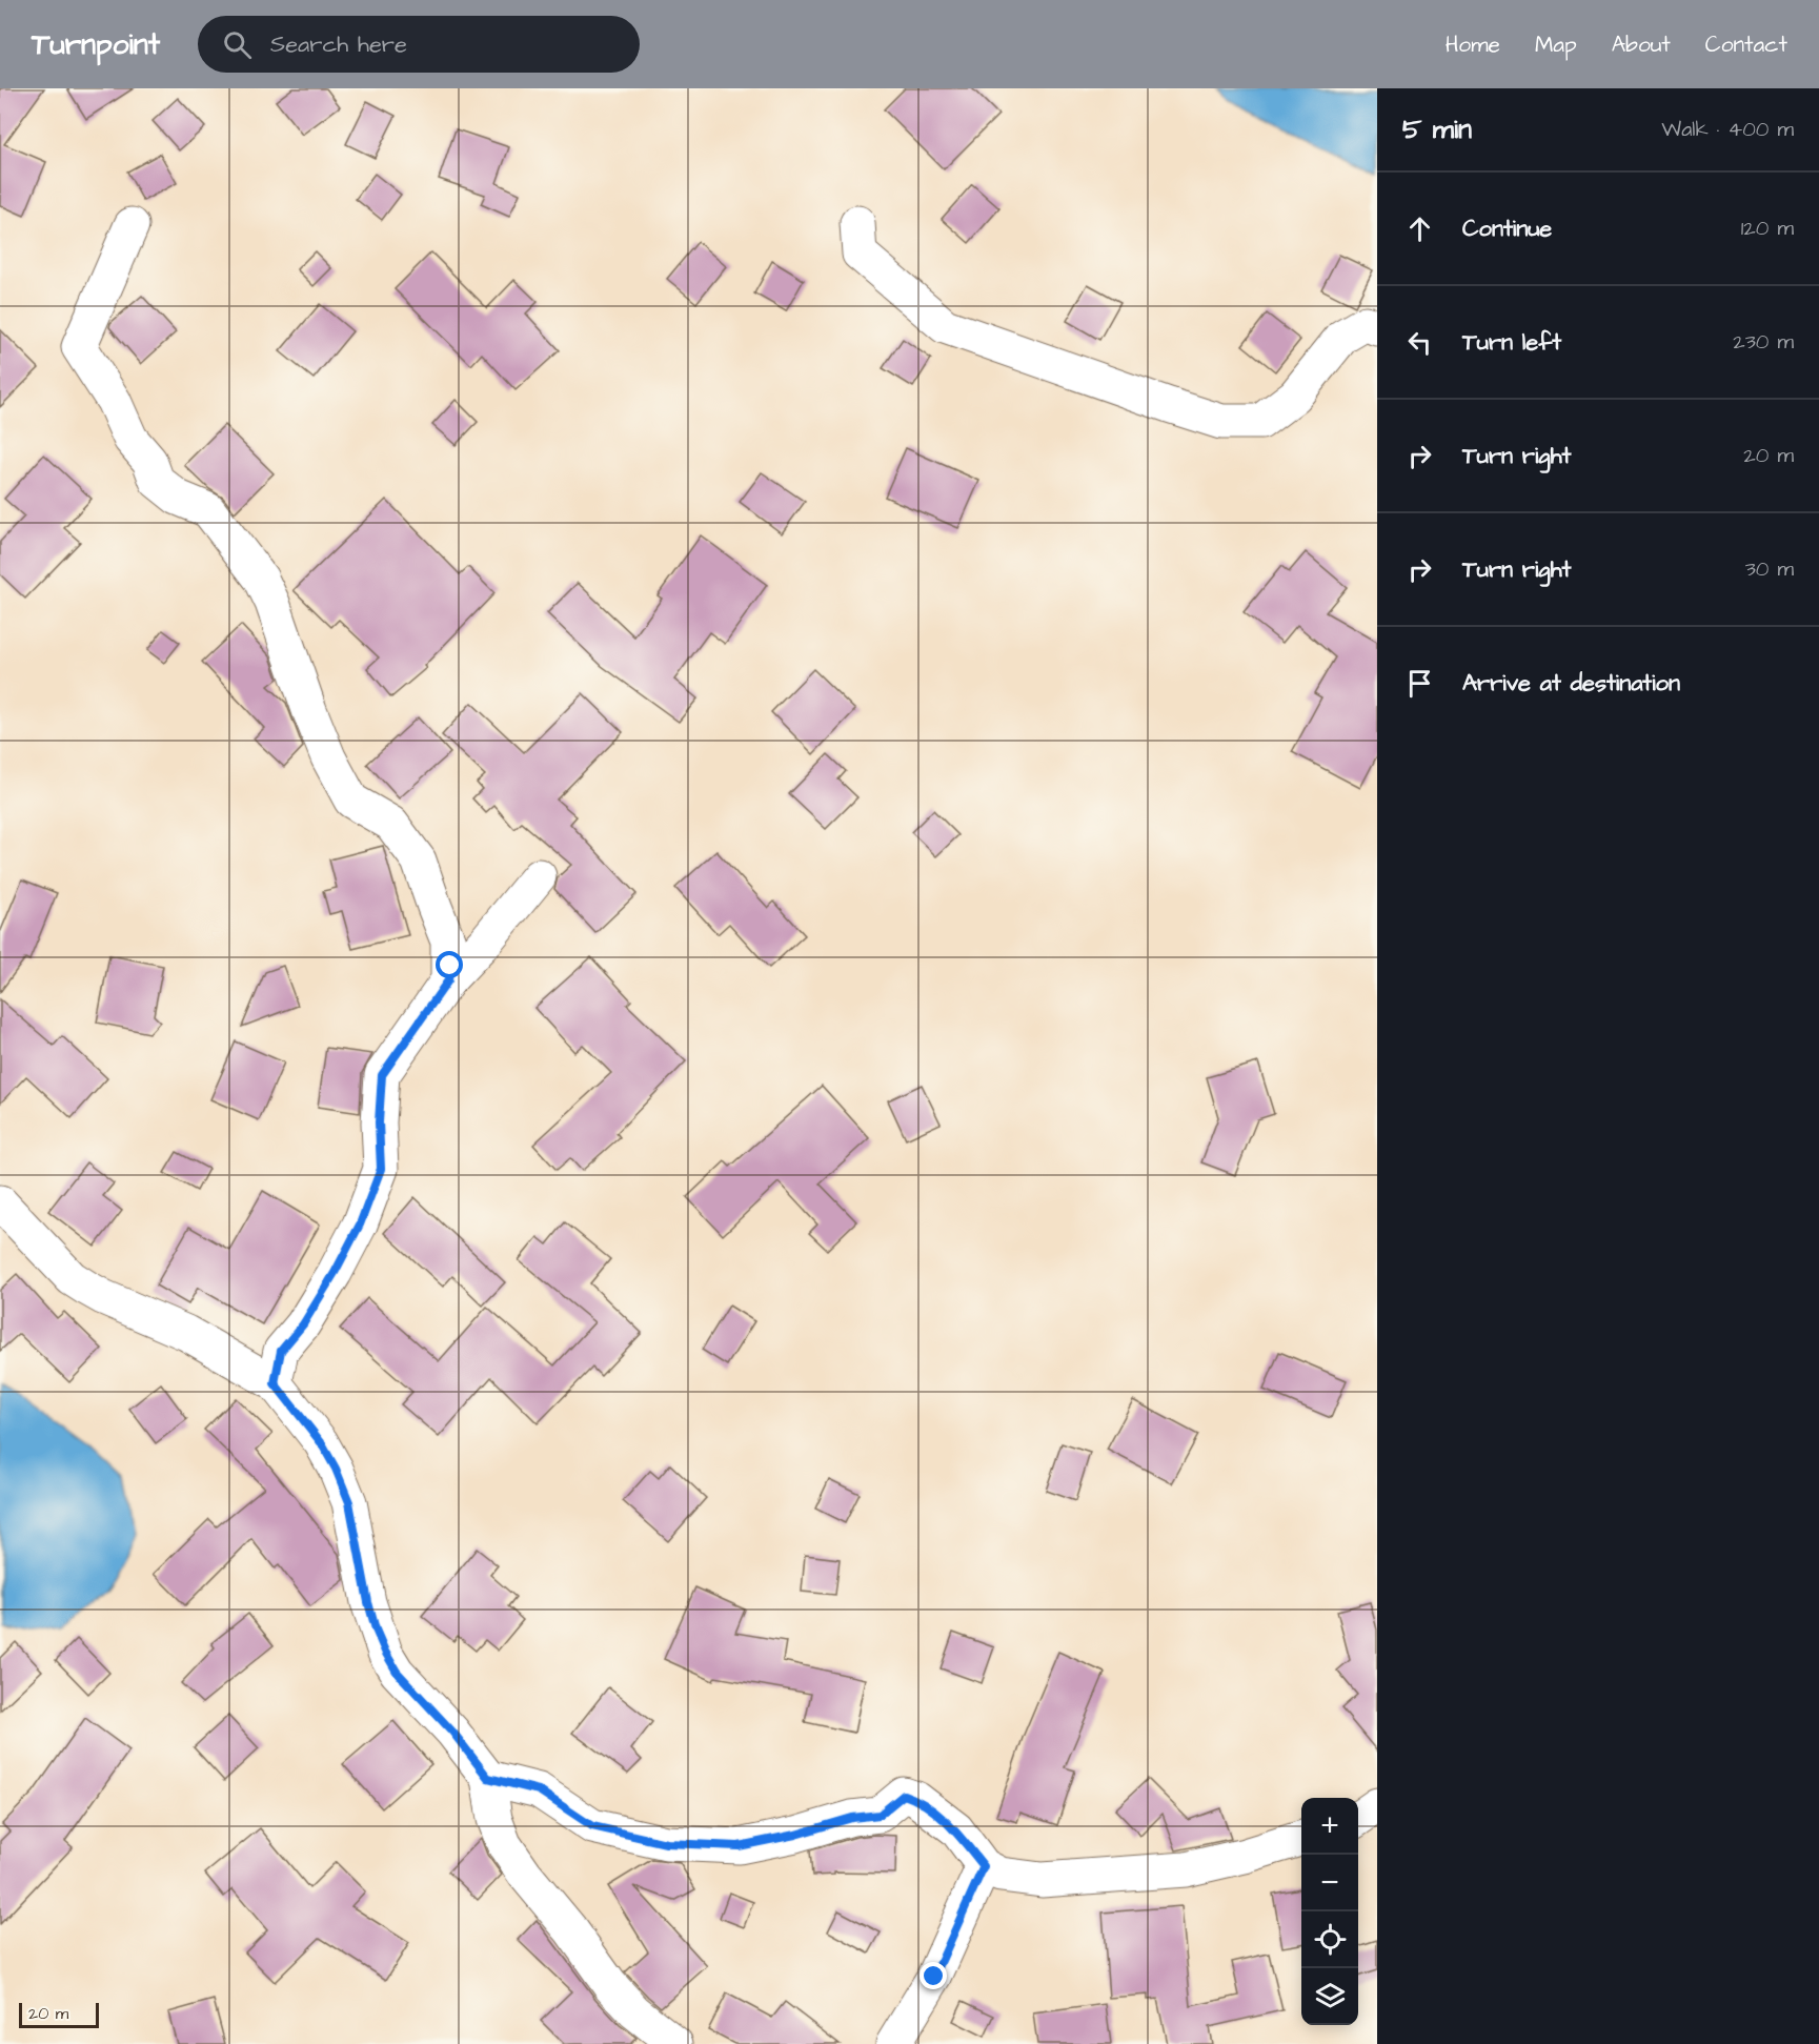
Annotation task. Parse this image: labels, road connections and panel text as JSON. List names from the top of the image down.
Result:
{
  "scale_bar": "20 m",
  "page": {
    "header": "Turnpoint",
    "search": "Search here",
    "nav": [
      "Home",
      "Map",
      "About",
      "Contact"
    ],
    "heading": ["5 min", "Walk · 400 m"],
    "list": [
      ["Continue", "120 m"],
      ["Turn left", "230 m"],
      ["Turn right", "20 m"],
      ["Turn right", "30 m"],
      "Arrive at destination"
    ],
    "map_buttons": ["+", "−"],
    "scale": "20 m"
  }
}
